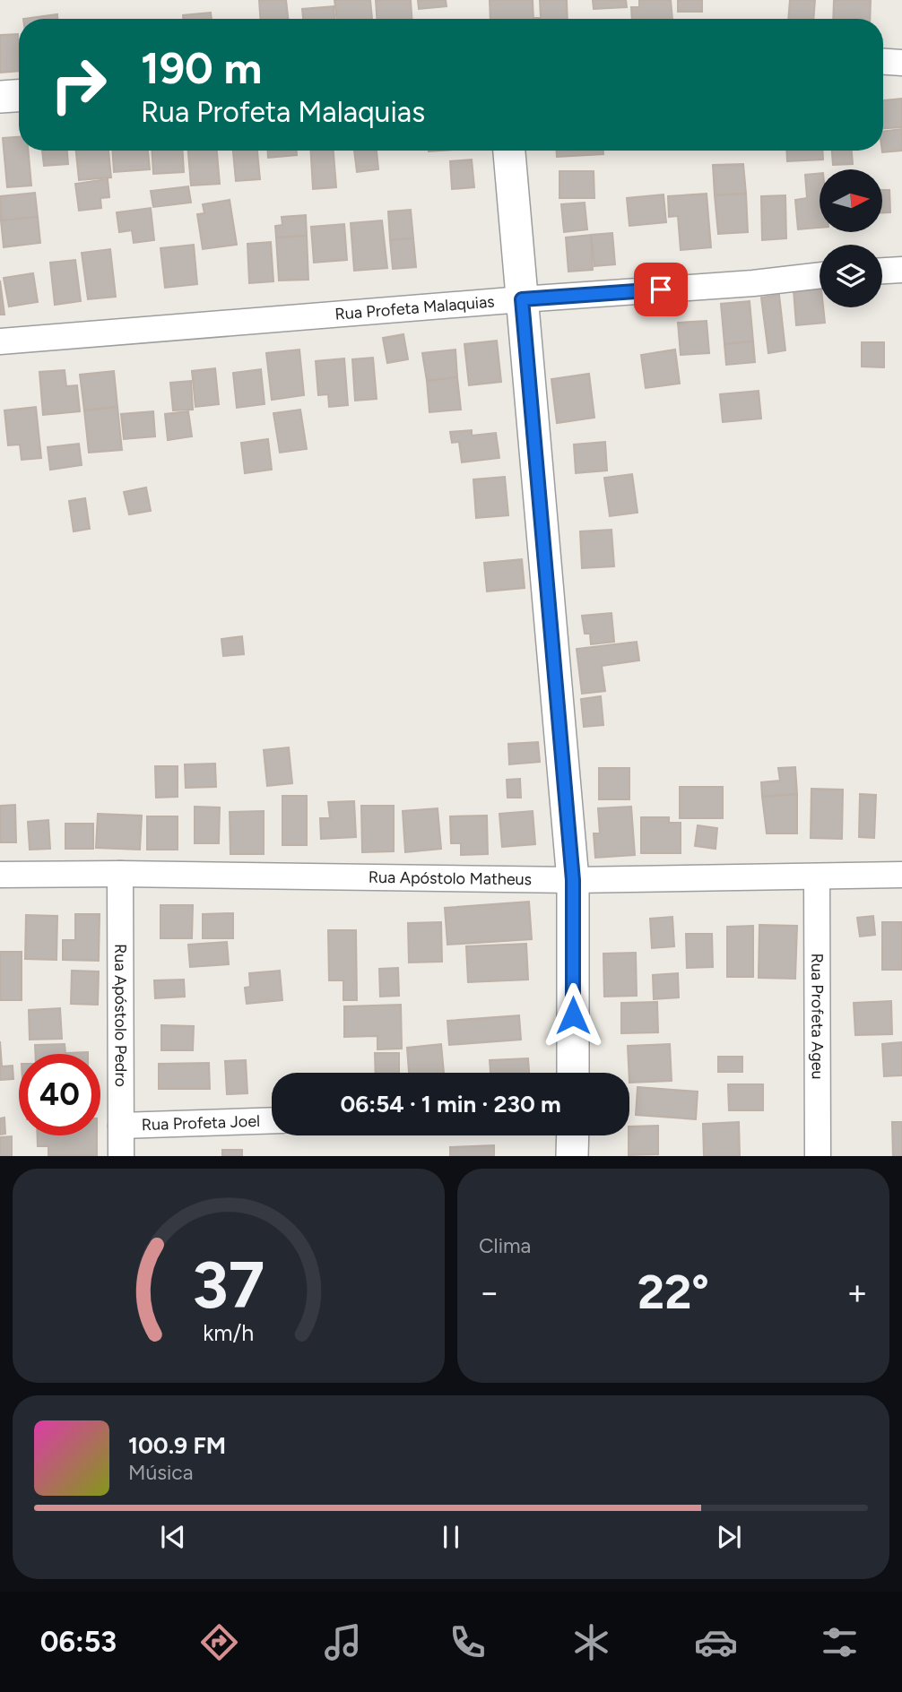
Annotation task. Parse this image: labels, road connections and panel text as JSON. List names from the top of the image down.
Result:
{
  "streets": {
    "street": [
      "Rua Profeta Malaquias",
      "Rua Apóstolo Matheus",
      "Rua Apóstolo Pedro",
      "Rua Profeta Ageu",
      "Rua Profeta Joel"
    ]
  },
  "crossings": [
    ["Rua Apóstolo Matheus", "Rua Apóstolo Pedro"],
    ["Rua Apóstolo Matheus", "Rua Profeta Ageu"],
    ["Rua Apóstolo Pedro", "Rua Profeta Joel"]
  ],
  "north": "right",
  "page": {
    "turn": ["190 m", "Rua Profeta Malaquias"],
    "limit": "40",
    "trip": "06:54 · 1 min · 230 m",
    "tile": "Clima",
    "heat": ["−", "22°", "+"],
    "song": ["100.9 FM", "Música"],
    "tabs": "06:53",
    "gauge": ["37", "km/h"]
  }
}
